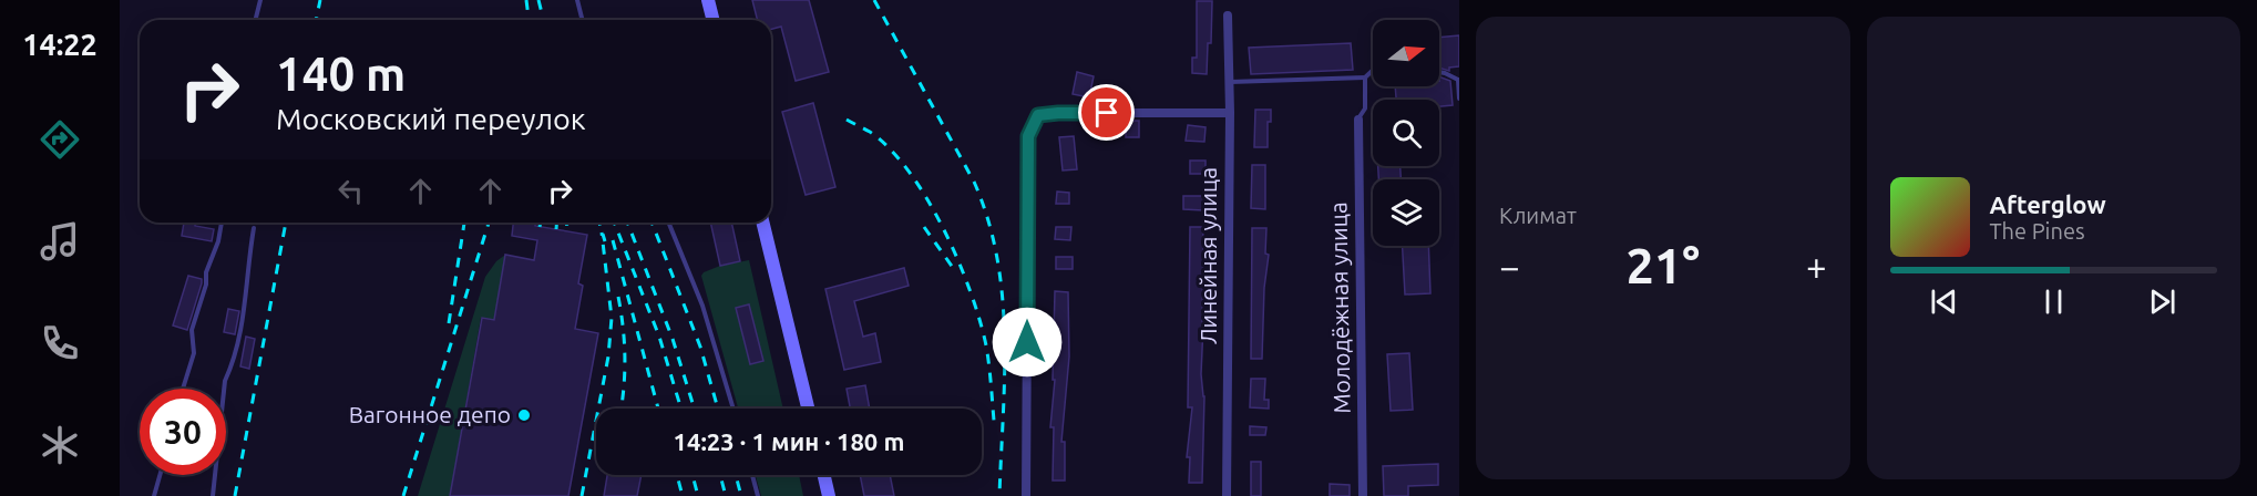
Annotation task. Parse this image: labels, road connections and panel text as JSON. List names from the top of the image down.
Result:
{
  "streets": {
    "street": ["Линейная улица", "Молодёжная улица"]
  },
  "places": ["Вагонное депо"],
  "north": "right",
  "page": {
    "tabs": "14:22",
    "tile": "Климат",
    "turn": ["140 m", "Московский переулок"],
    "song": ["Afterglow", "The Pines"],
    "heat": ["−", "21°", "+"],
    "limit": "30",
    "trip": "14:23 · 1 мин · 180 m"
  }
}
